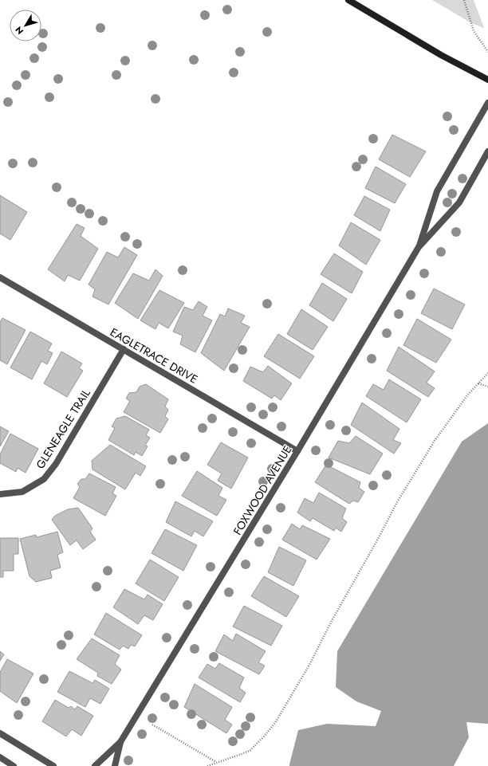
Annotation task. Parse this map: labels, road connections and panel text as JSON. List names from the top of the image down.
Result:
{
  "streets": {
    "street": ["EAGLETRACE DRIVE", "GLENEAGLE TRAIL", "FOXWOOD AVENUE"]
  },
  "crossings": [
    ["EAGLETRACE DRIVE", "GLENEAGLE TRAIL"],
    ["EAGLETRACE DRIVE", "FOXWOOD AVENUE"]
  ],
  "north": "bottom left"
}
